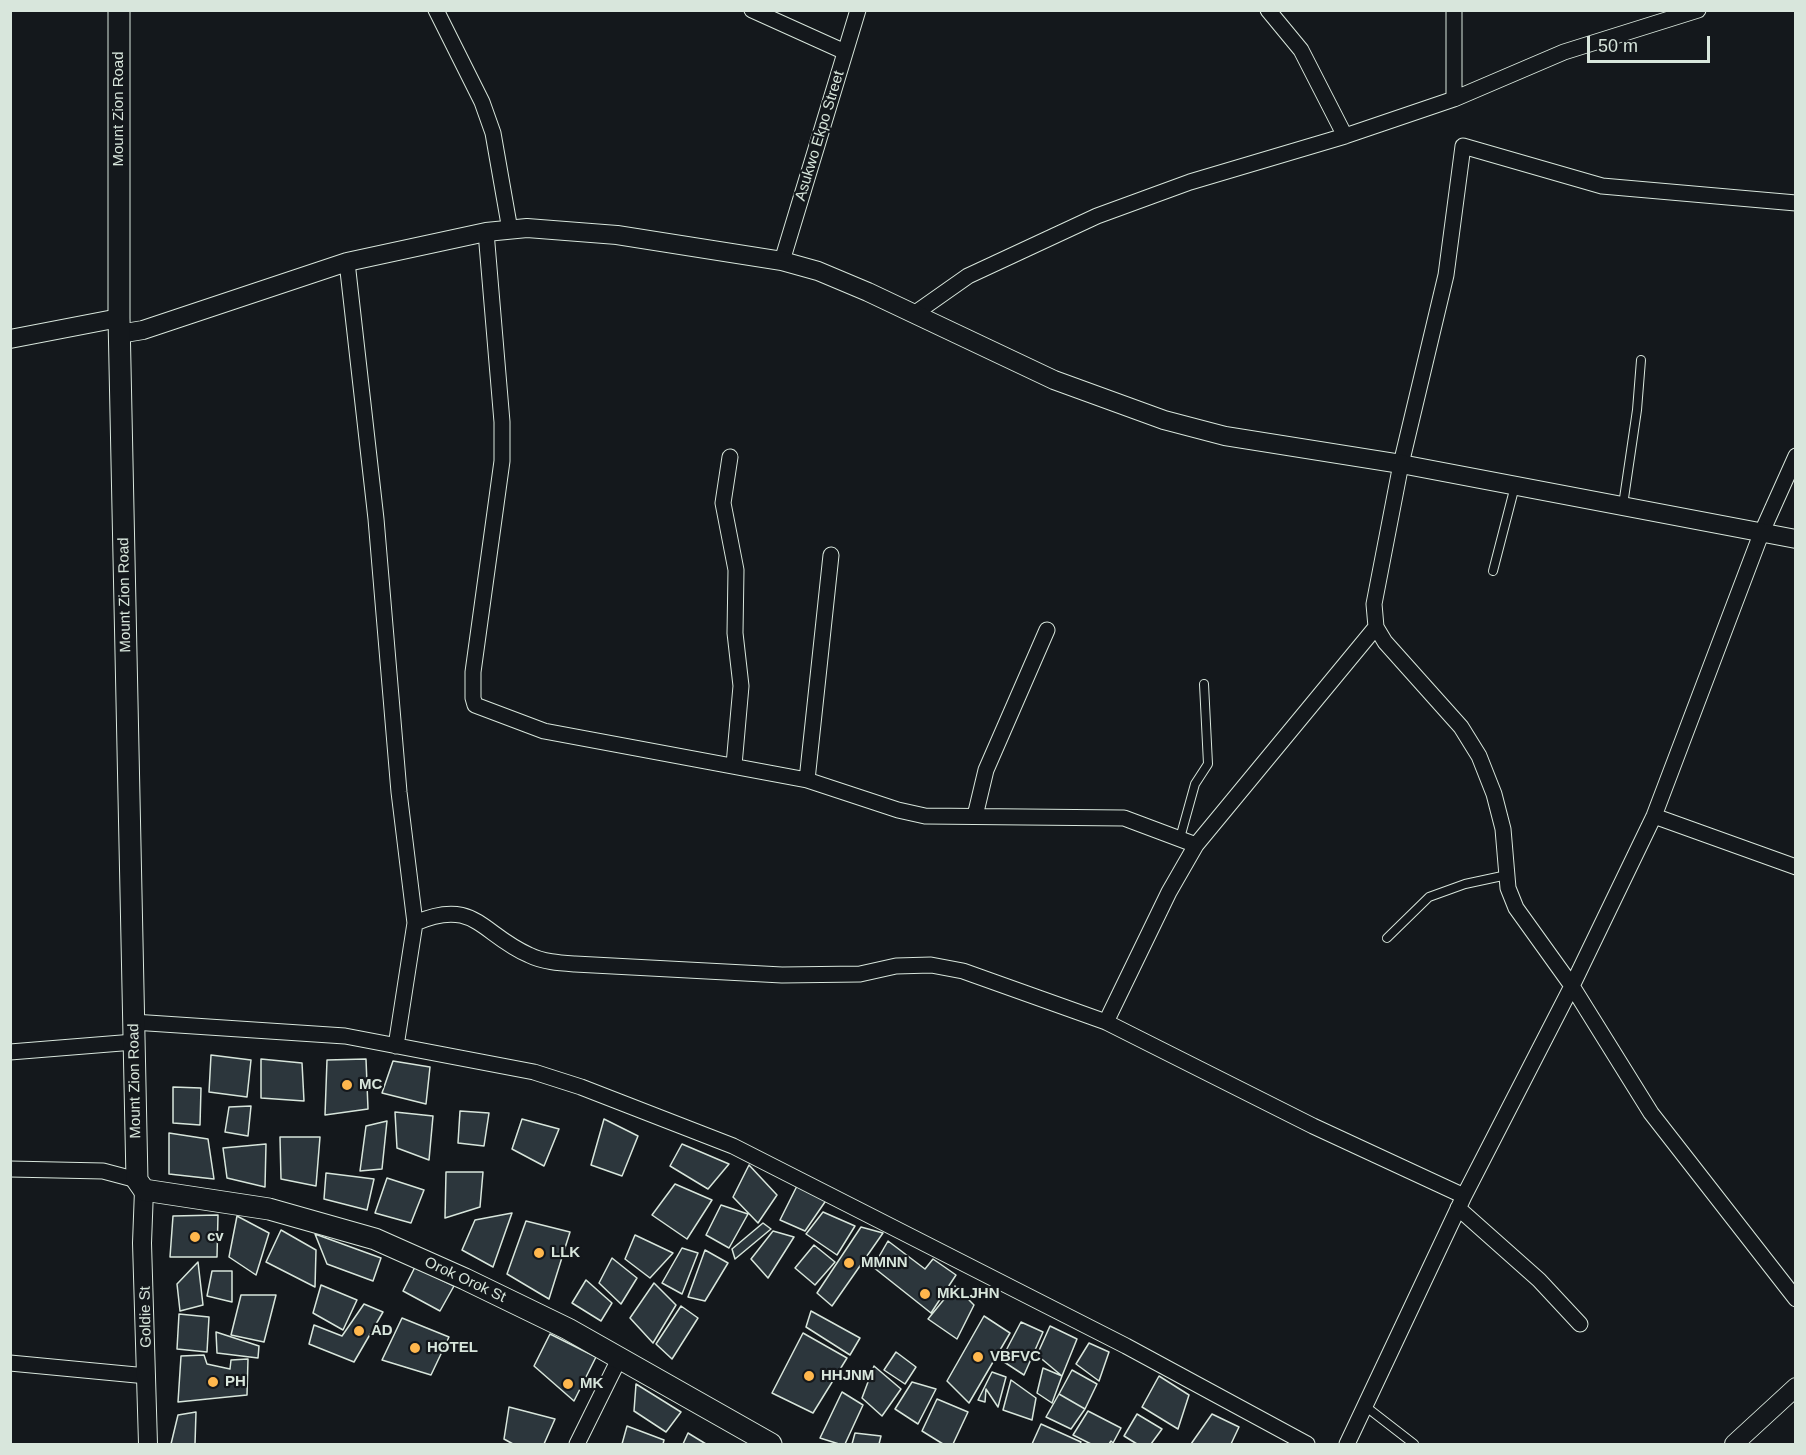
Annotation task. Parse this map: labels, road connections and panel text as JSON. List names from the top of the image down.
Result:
{
  "streets": {
    "main road": ["Mount Zion Road", "Orok Orok St"],
    "street": ["Asukwo Ekpo Street", "Goldie St"]
  },
  "crossings": [
    ["Mount Zion Road", "Orok Orok St"],
    ["Mount Zion Road", "Goldie St"],
    ["Orok Orok St", "Goldie St"]
  ],
  "places": [
    "MC",
    "cv",
    "LLK",
    "MMNN",
    "MKLJHN",
    "AD",
    "HOTEL",
    "VBFVC",
    "HHJNM",
    "PH",
    "MK"
  ],
  "scale_bar": "50 m"
}
